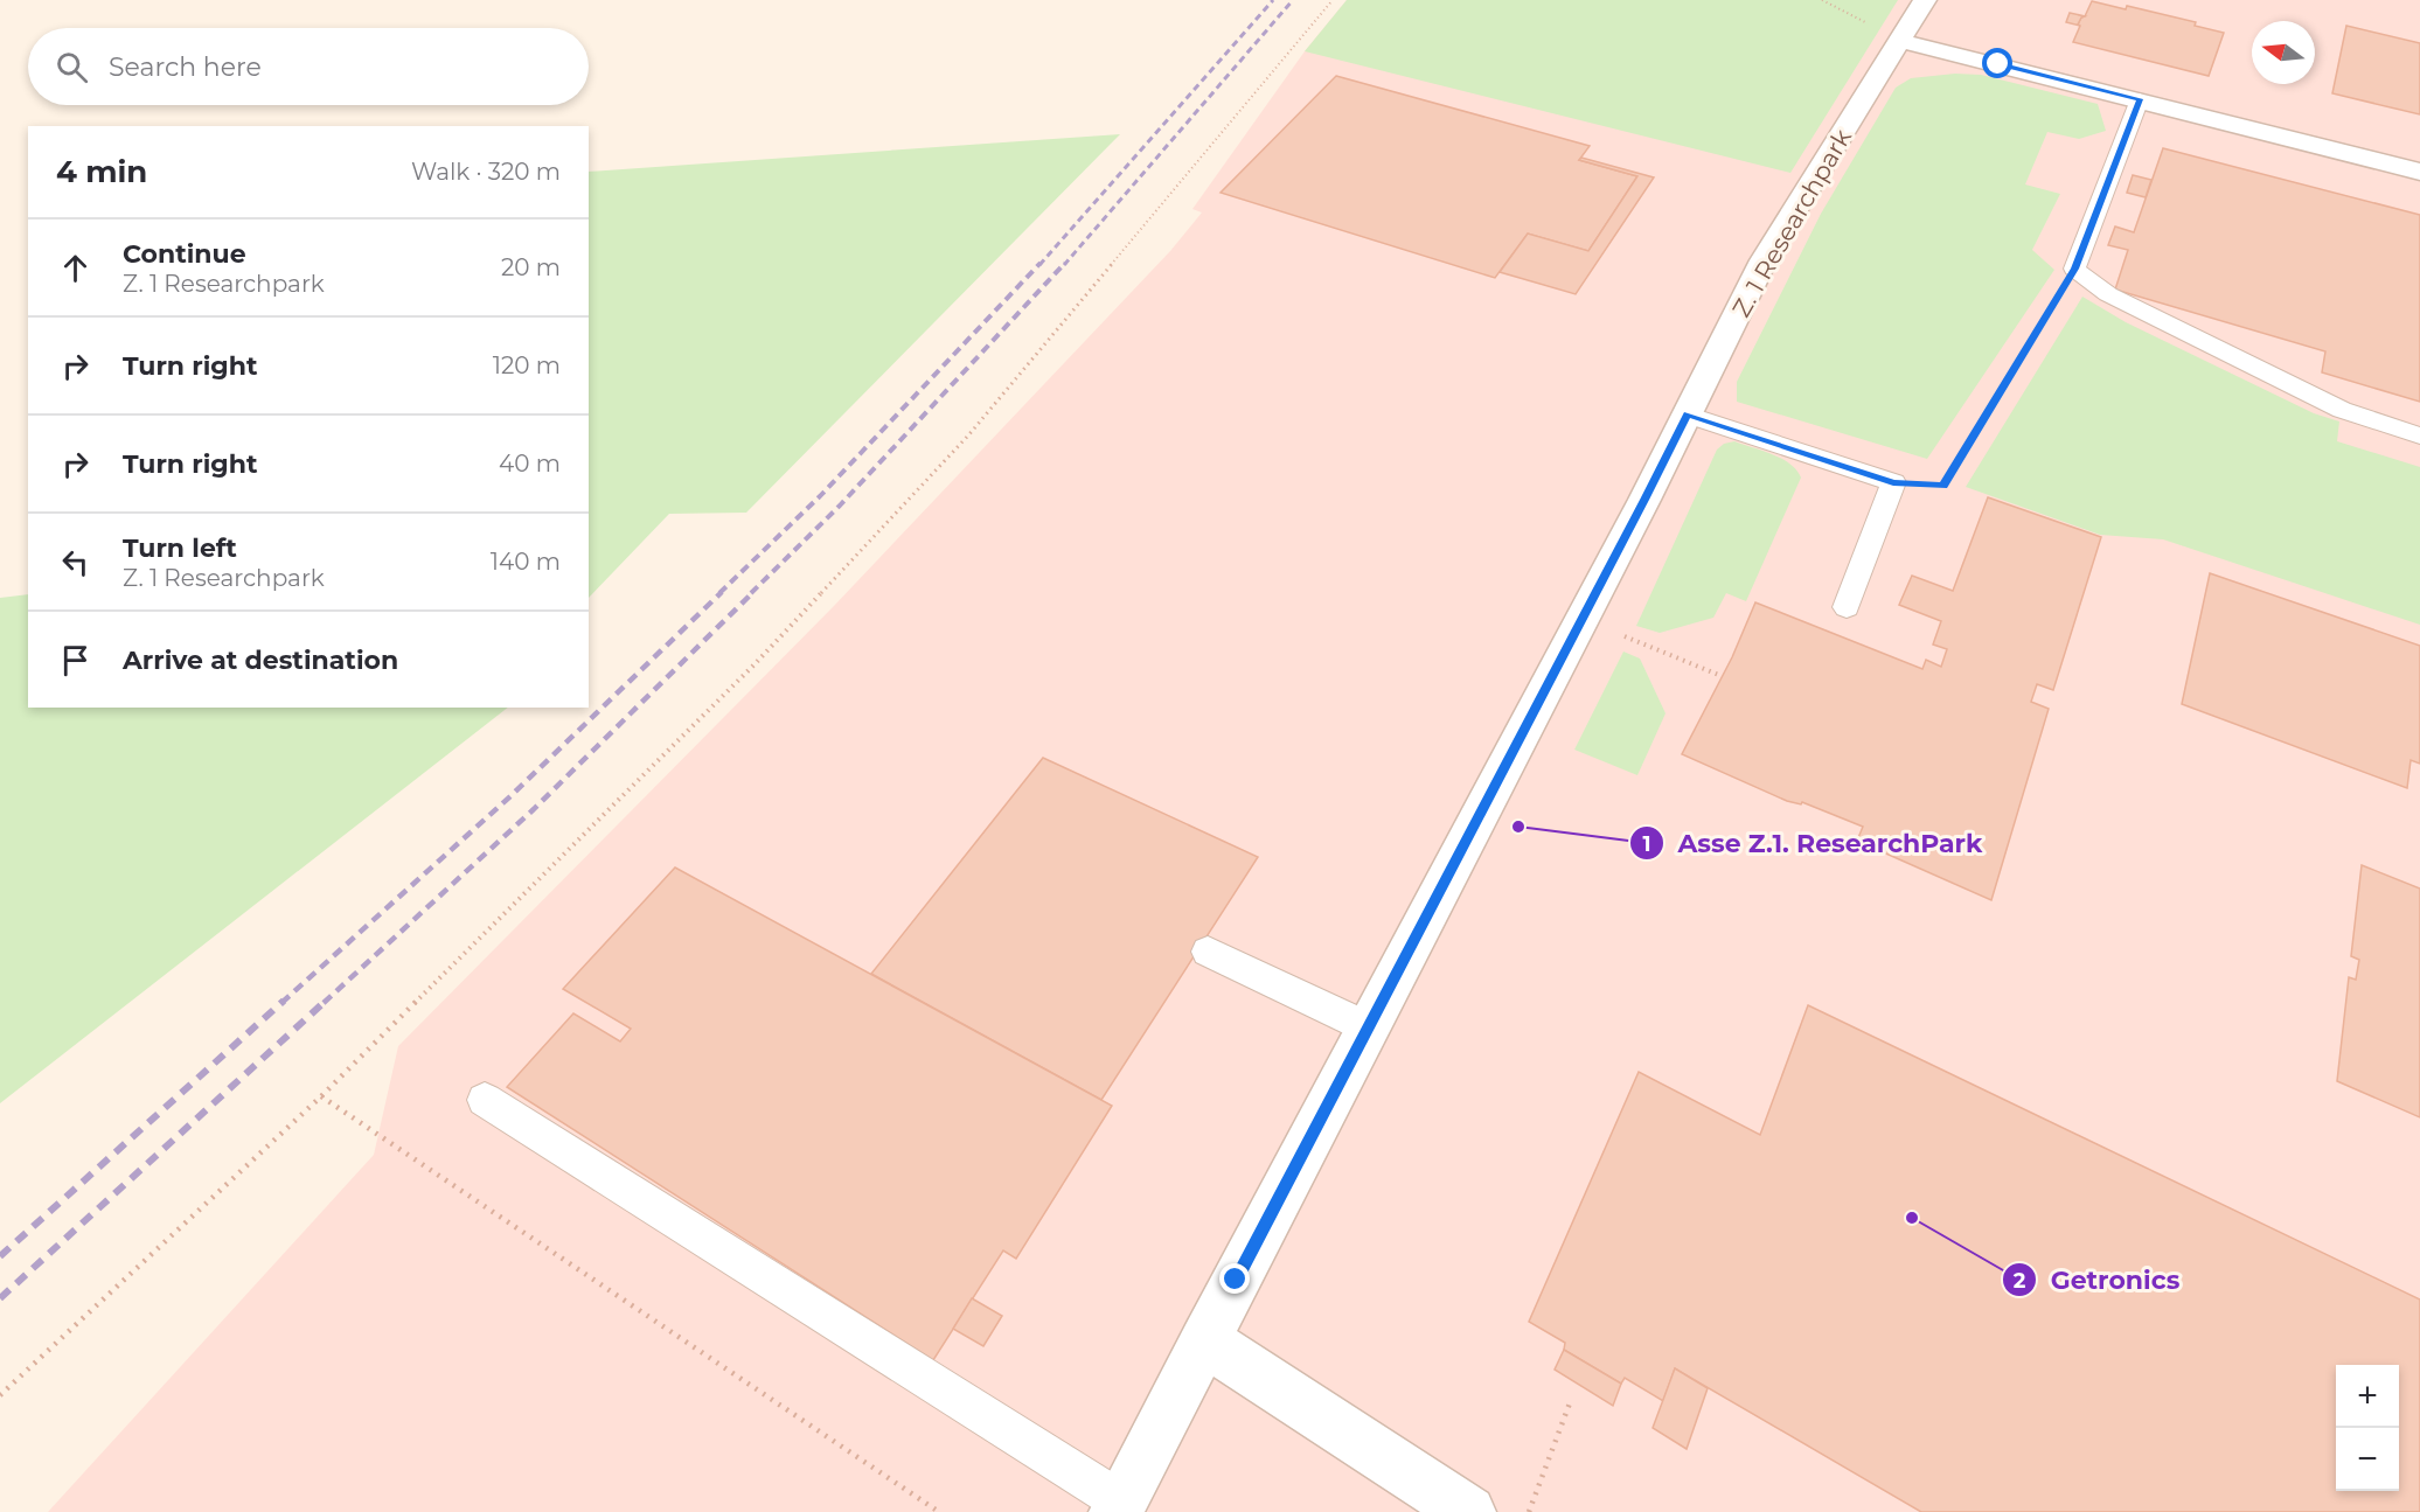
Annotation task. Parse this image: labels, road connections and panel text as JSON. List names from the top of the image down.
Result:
{
  "streets": {
    "street": ["Z. 1 Researchpark"]
  },
  "places": ["Asse Z.1. ResearchPark", "Getronics"],
  "north": "left",
  "page": {
    "search": "Search here",
    "heading": ["4 min", "Walk · 320 m"],
    "list": [
      ["Continue", "Z. 1 Researchpark", "20 m"],
      ["Turn right", "120 m"],
      ["Turn right", "40 m"],
      ["Turn left", "Z. 1 Researchpark", "140 m"],
      "Arrive at destination"
    ],
    "map_buttons": ["+", "−"]
  }
}
